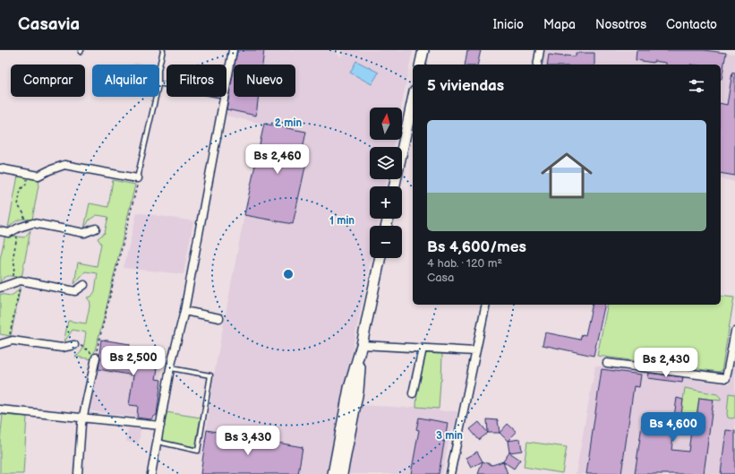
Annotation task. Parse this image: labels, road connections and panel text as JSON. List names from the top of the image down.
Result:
{
  "north": "top",
  "page": {
    "header": "Casavia",
    "nav": [
      "Inicio",
      "Mapa",
      "Nosotros",
      "Contacto"
    ],
    "chip": [
      "Comprar",
      "Alquilar",
      "Filtros",
      "Nuevo"
    ],
    "heading": "5 viviendas",
    "map_buttons": ["+", "−"],
    "list": [
      {
        "name": "Bs 4,600/mes",
        "note": "4 hab. · 120 m² · Casa"
      }
    ],
    "price": [
      "Bs 2,460",
      "Bs 2,500",
      "Bs 2,430",
      "Bs 4,600",
      "Bs 3,430"
    ]
  },
  "rings": ["2 min", "1 min", "3 min"]
}
